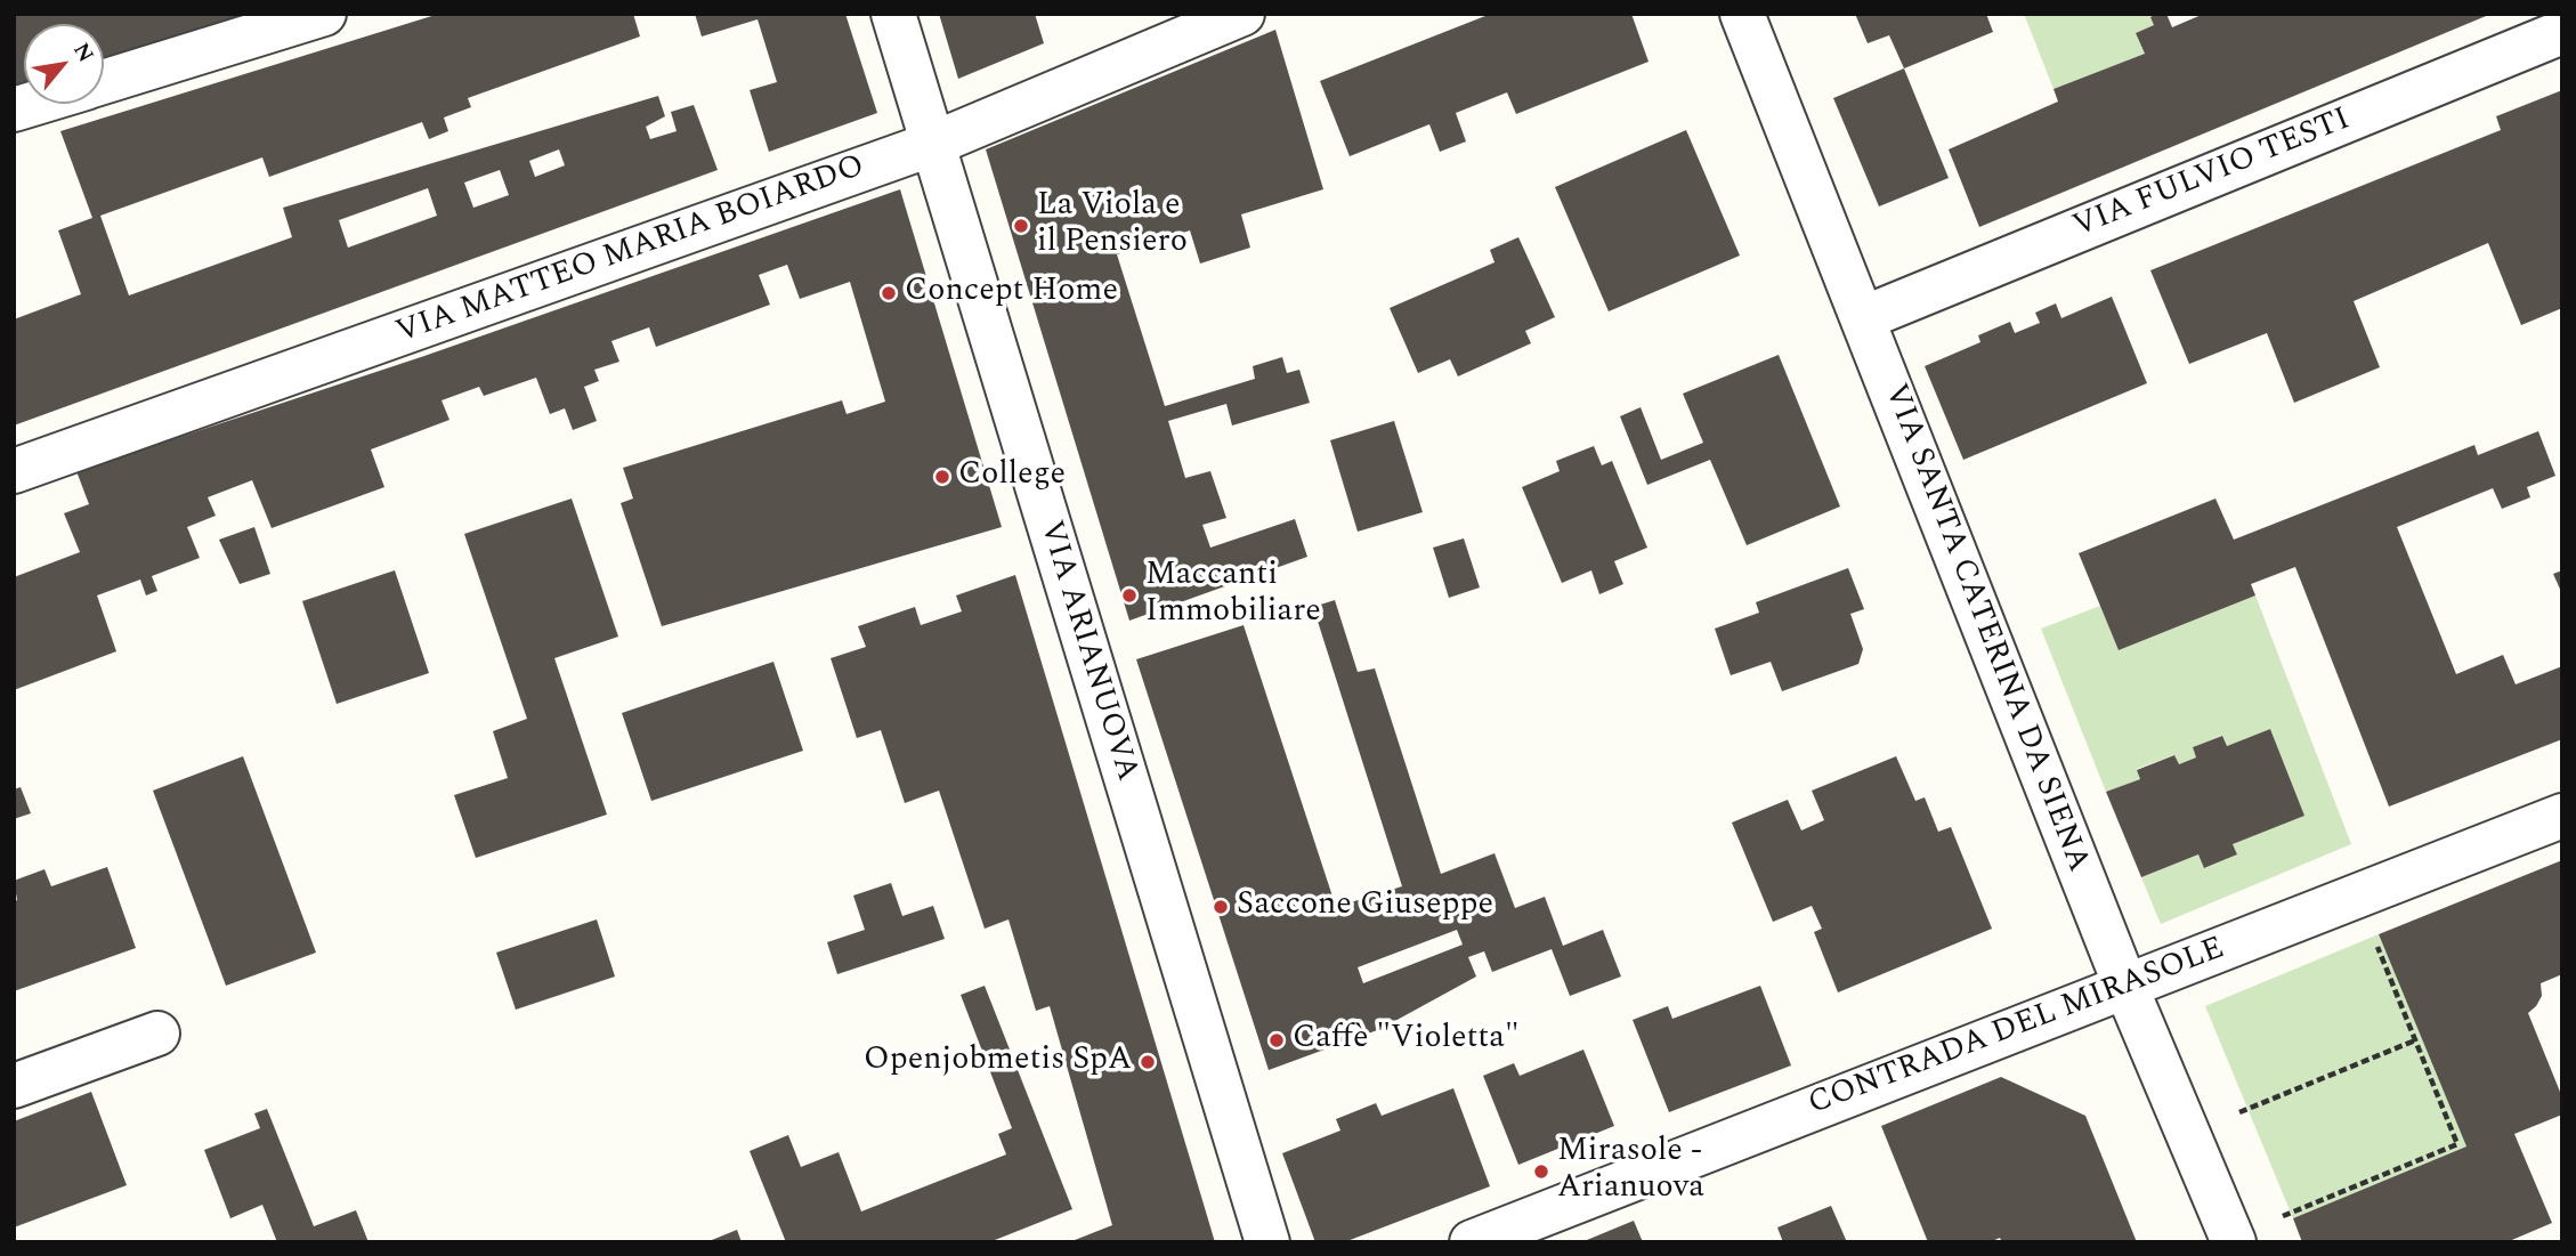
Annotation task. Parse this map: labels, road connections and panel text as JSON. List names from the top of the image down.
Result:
{
  "streets": {
    "street": [
      "VIA FULVIO TESTI",
      "VIA MATTEO MARIA BOIARDO",
      "VIA SANTA CATERINA DA SIENA",
      "VIA ARIANUOVA",
      "CONTRADA DEL MIRASOLE"
    ]
  },
  "crossings": [
    ["VIA FULVIO TESTI", "VIA SANTA CATERINA DA SIENA"],
    ["VIA MATTEO MARIA BOIARDO", "VIA ARIANUOVA"],
    ["VIA SANTA CATERINA DA SIENA", "CONTRADA DEL MIRASOLE"]
  ],
  "places": [
    "La Viola e il Pensiero",
    "Concept Home",
    "College",
    "Maccanti Immobiliare",
    "Saccone Giuseppe",
    "Caffè \"Violetta\"",
    "Openjobmetis SpA",
    "Mirasole - Arianuova"
  ],
  "north": "top right"
}
